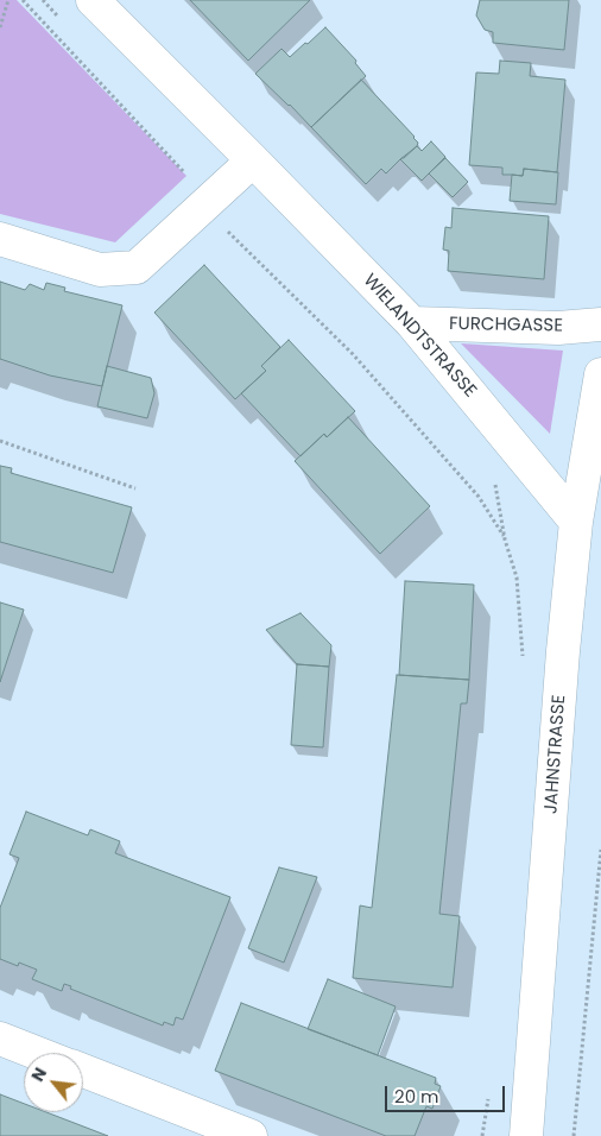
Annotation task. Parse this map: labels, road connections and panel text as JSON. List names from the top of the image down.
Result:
{
  "streets": {
    "street": ["FURCHGASSE", "WIELANDTSTRASSE", "JAHNSTRASSE"]
  },
  "crossings": [
    ["FURCHGASSE", "WIELANDTSTRASSE"],
    ["WIELANDTSTRASSE", "JAHNSTRASSE"]
  ],
  "scale_bar": "20 m",
  "north": "top left"
}
